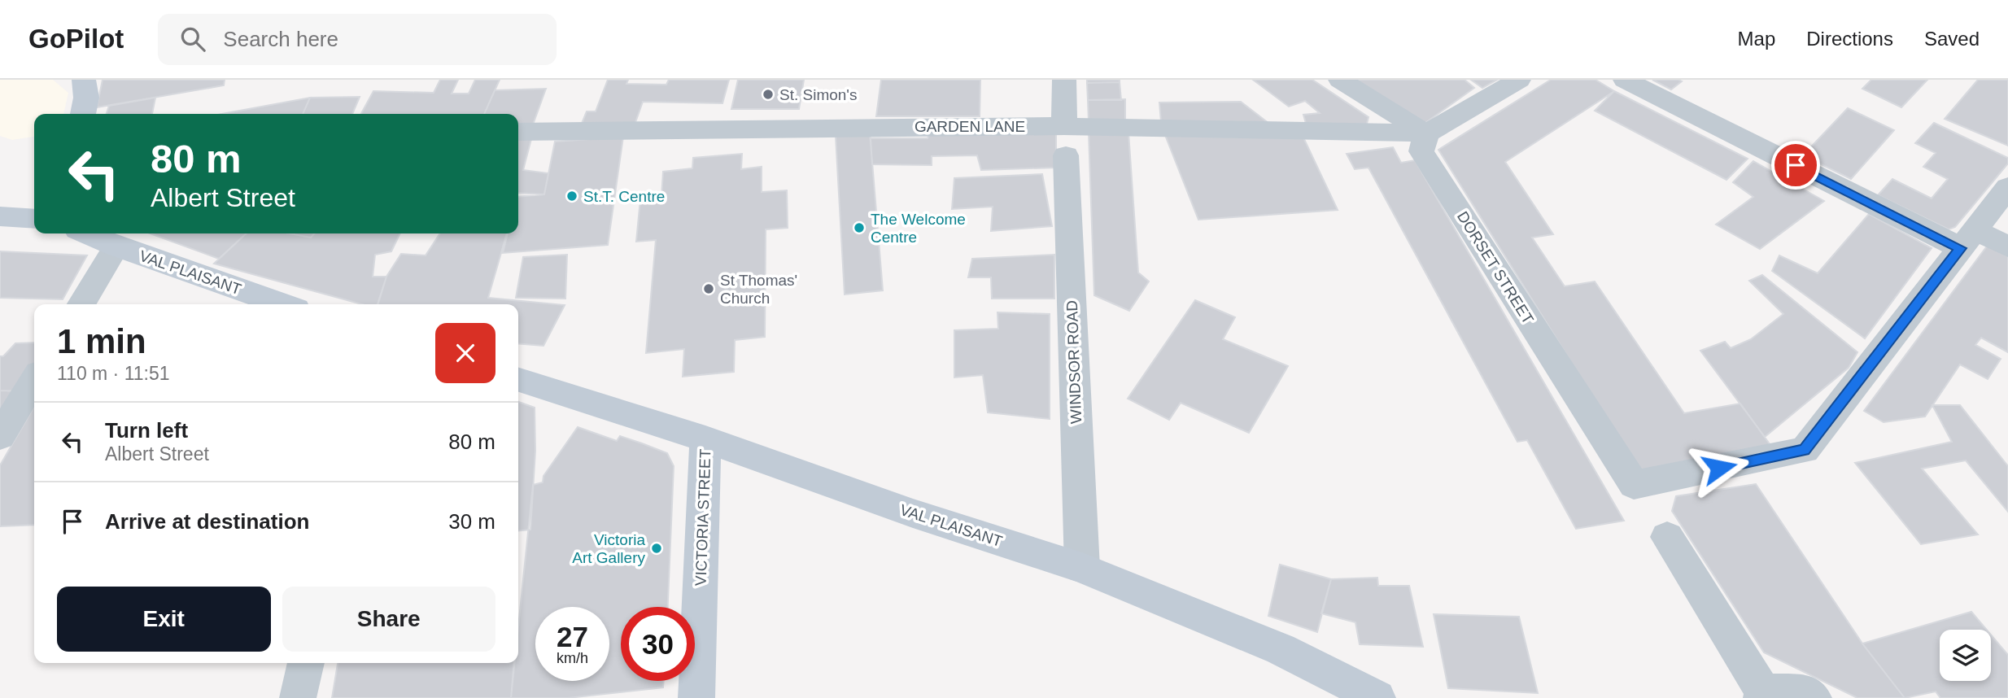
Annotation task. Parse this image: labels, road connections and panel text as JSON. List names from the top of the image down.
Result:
{
  "streets": {
    "main road": ["VAL PLAISANT", "VICTORIA STREET"],
    "street": ["GARDEN LANE", "DORSET STREET", "WINDSOR ROAD"]
  },
  "crossings": [
    ["GARDEN LANE", "DORSET STREET"],
    ["GARDEN LANE", "WINDSOR ROAD"],
    ["VAL PLAISANT", "WINDSOR ROAD"],
    ["VAL PLAISANT", "VICTORIA STREET"]
  ],
  "places": [
    "St. Simon's",
    "St.T. Centre",
    "The Welcome Centre",
    "St Thomas' Church",
    "Victoria Art Gallery"
  ],
  "page": {
    "header": "GoPilot",
    "search": "Search here",
    "nav": ["Map", "Directions", "Saved"],
    "turn": ["80 m", "Albert Street"],
    "heading": ["1 min", "110 m · 11:51"],
    "list": [
      {
        "name": "Turn left",
        "note": "Albert Street",
        "value": "80 m"
      },
      {
        "name": "Arrive at destination",
        "value": "30 m"
      }
    ],
    "buttons": ["Exit", "Share"],
    "speed": "27 km/h",
    "limit": "30"
  }
}
